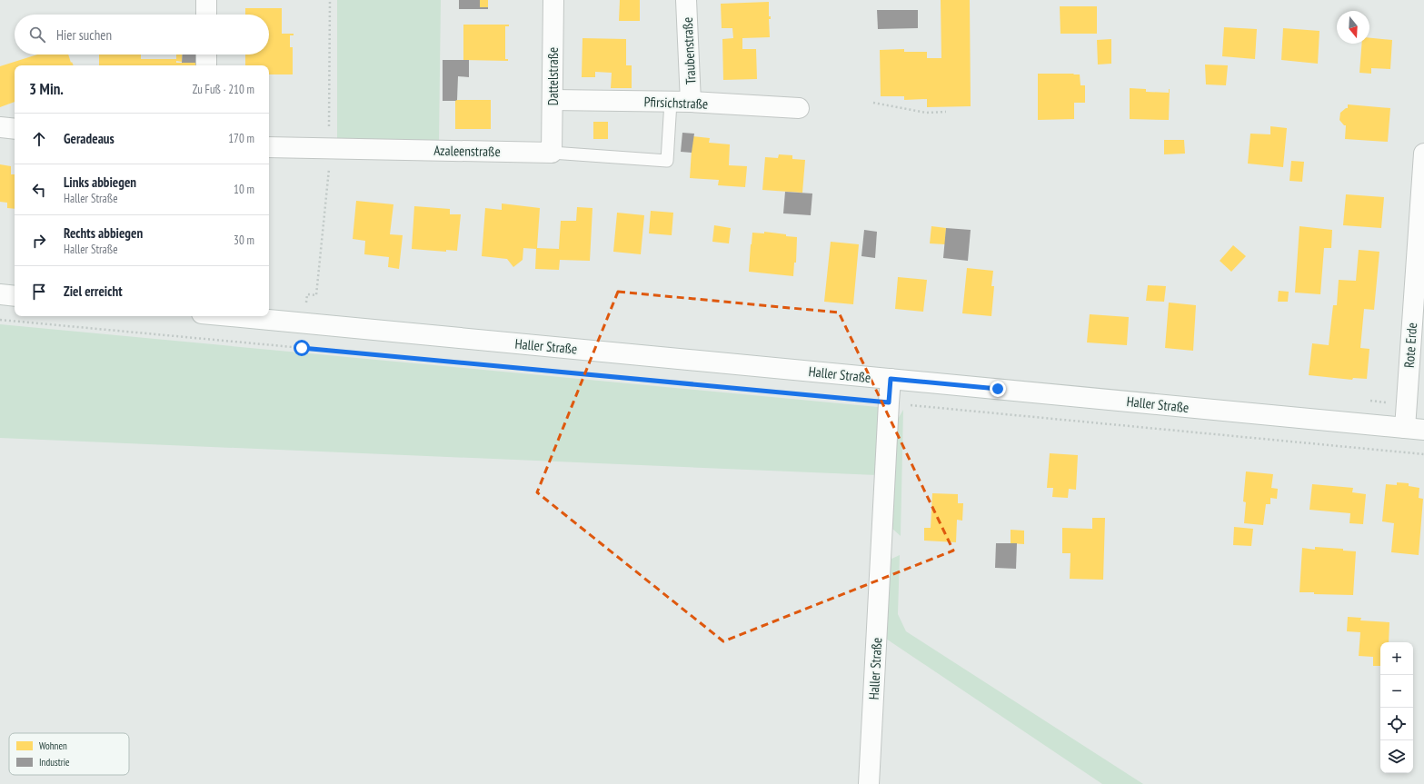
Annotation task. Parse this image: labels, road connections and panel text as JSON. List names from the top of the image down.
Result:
{
  "streets": {
    "street": [
      "Traubenstraße",
      "Dattelstraße",
      "Pfirsichstraße",
      "Azaleenstraße",
      "Rote Erde",
      "Haller Straße"
    ]
  },
  "crossings": [
    ["Traubenstraße", "Pfirsichstraße"],
    ["Dattelstraße", "Pfirsichstraße"],
    ["Dattelstraße", "Azaleenstraße"],
    ["Pfirsichstraße", "Azaleenstraße"],
    ["Rote Erde", "Haller Straße"]
  ],
  "legend": ["Wohnen", "Industrie"],
  "north": "bottom",
  "page": {
    "search": "Hier suchen",
    "heading": ["3 Min.", "Zu Fuß · 210 m"],
    "list": [
      ["Geradeaus", "170 m"],
      ["Links abbiegen", "Haller Straße", "10 m"],
      ["Rechts abbiegen", "Haller Straße", "30 m"],
      "Ziel erreicht"
    ],
    "map_buttons": ["+", "−"]
  }
}
